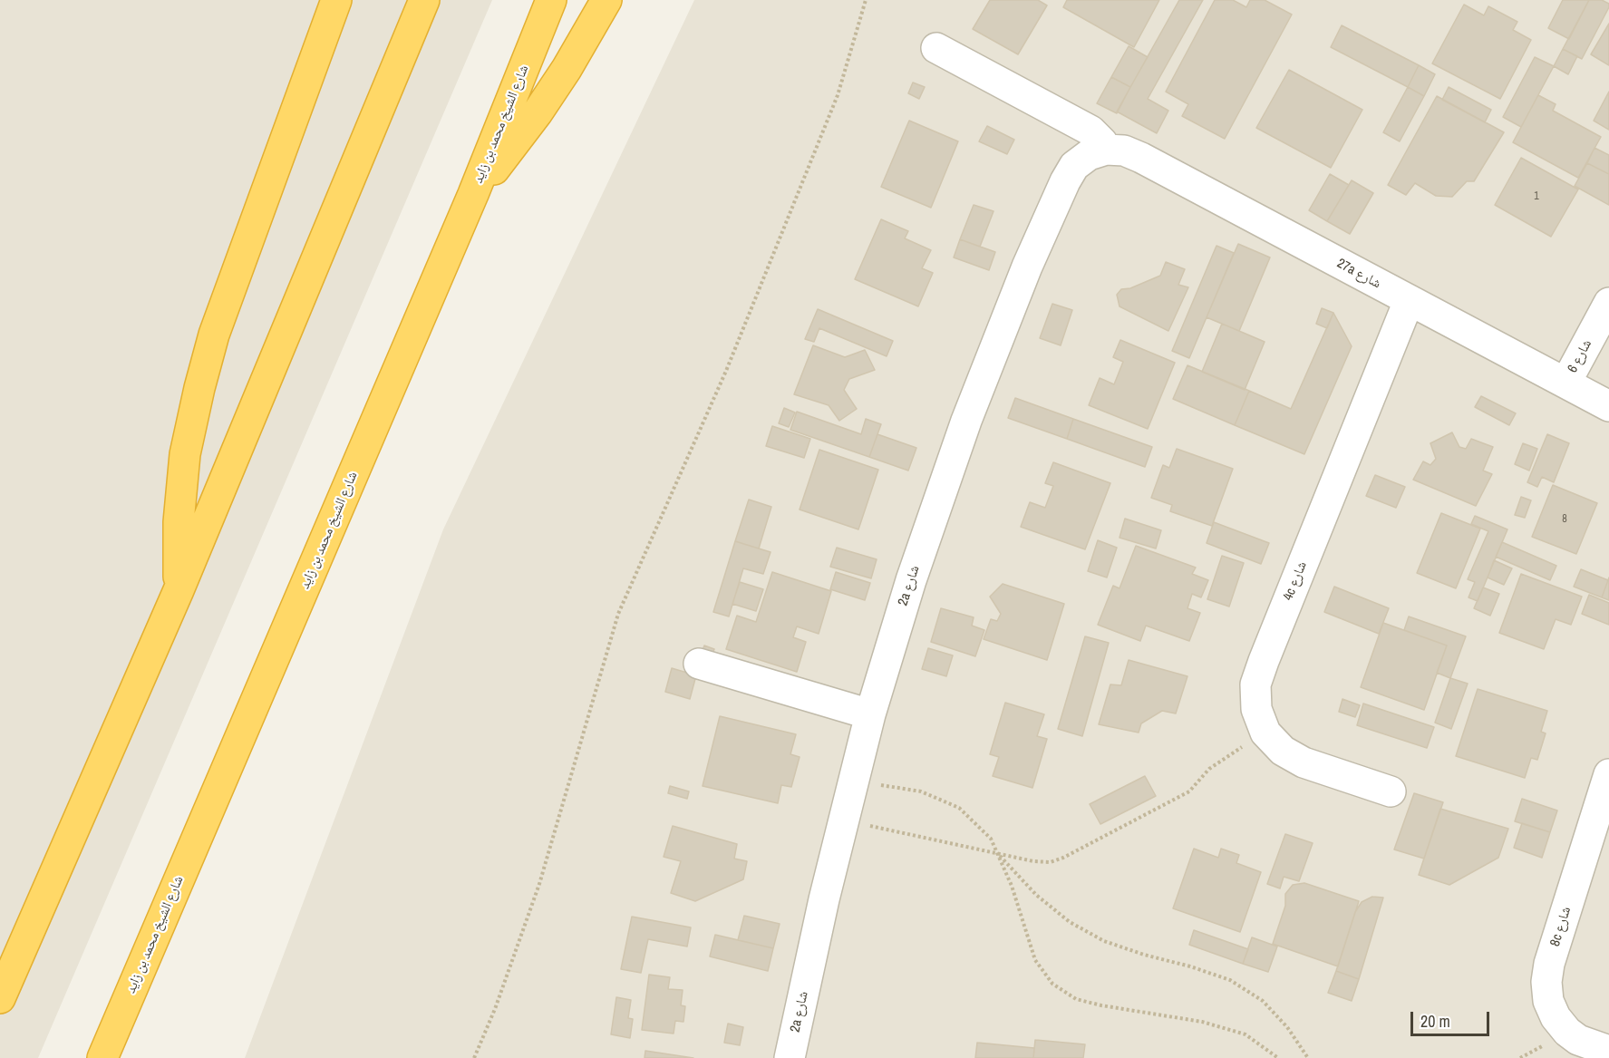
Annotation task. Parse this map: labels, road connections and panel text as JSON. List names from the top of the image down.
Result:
{
  "streets": {
    "highway": ["شارع الشيخ محمد بن زايد"],
    "street": [
      "27a شارع",
      "شارع 6",
      "4c شارع",
      "2a شارع",
      "8c شارع"
    ]
  },
  "crossings": [
    ["27a شارع", "شارع 6"],
    ["27a شارع", "4c شارع"],
    ["27a شارع", "2a شارع"]
  ],
  "house_numbers": ["1", "8"],
  "scale_bar": "20 m"
}
